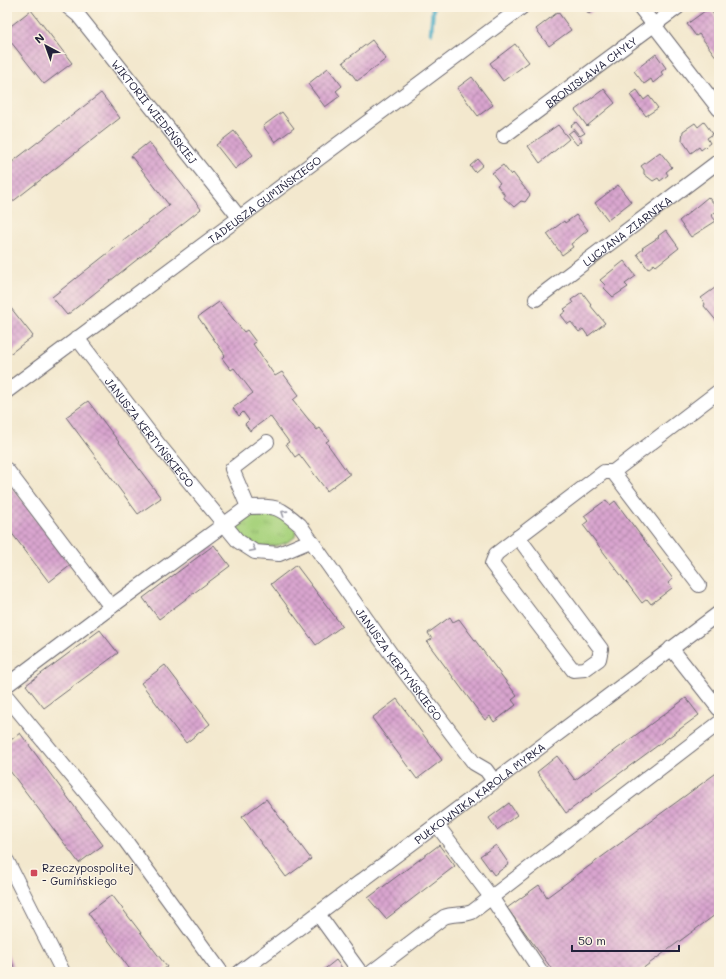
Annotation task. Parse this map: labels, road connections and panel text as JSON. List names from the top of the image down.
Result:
{
  "streets": {
    "street": [
      "BRONISŁAWA CHYŁY",
      "WIKTORII WIEDEŃSKIEJ",
      "TADEUSZA GUMIŃSKIEGO",
      "LUCJANA ZIARNIKA",
      "JANUSZA KERTYŃSKIEGO",
      "PUŁKOWNIKA KAROLA MYRKA"
    ]
  },
  "crossings": [
    ["WIKTORII WIEDEŃSKIEJ", "TADEUSZA GUMIŃSKIEGO"],
    ["TADEUSZA GUMIŃSKIEGO", "JANUSZA KERTYŃSKIEGO"],
    ["JANUSZA KERTYŃSKIEGO", "PUŁKOWNIKA KAROLA MYRKA"]
  ],
  "places": {
    "transit": ["Rzeczypospolitej - Gumińskiego"]
  },
  "scale_bar": "50 m",
  "north": "top left"
}
